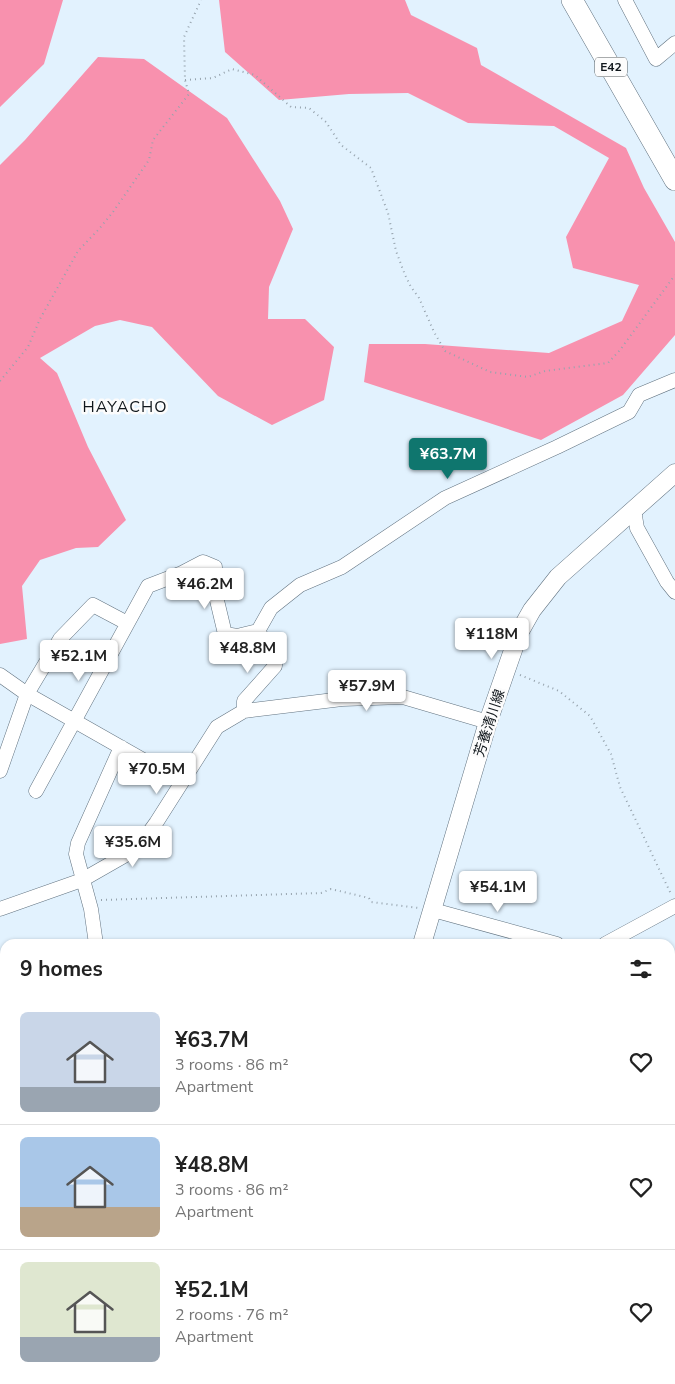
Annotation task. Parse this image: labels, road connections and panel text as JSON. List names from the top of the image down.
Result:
{
  "streets": {
    "highway": ["E42"],
    "main road": ["芳養清川線"]
  },
  "districts": ["HAYACHO"],
  "page": {
    "price": [
      "¥63.7M",
      "¥46.2M",
      "¥118M",
      "¥48.8M",
      "¥52.1M",
      "¥57.9M",
      "¥70.5M",
      "¥35.6M",
      "¥54.1M"
    ],
    "heading": "9 homes",
    "list": [
      {
        "name": "¥63.7M",
        "note": "3 rooms · 86 m² · Apartment"
      },
      {
        "name": "¥48.8M",
        "note": "3 rooms · 86 m² · Apartment"
      },
      {
        "name": "¥52.1M",
        "note": "2 rooms · 76 m² · Apartment"
      }
    ]
  }
}
